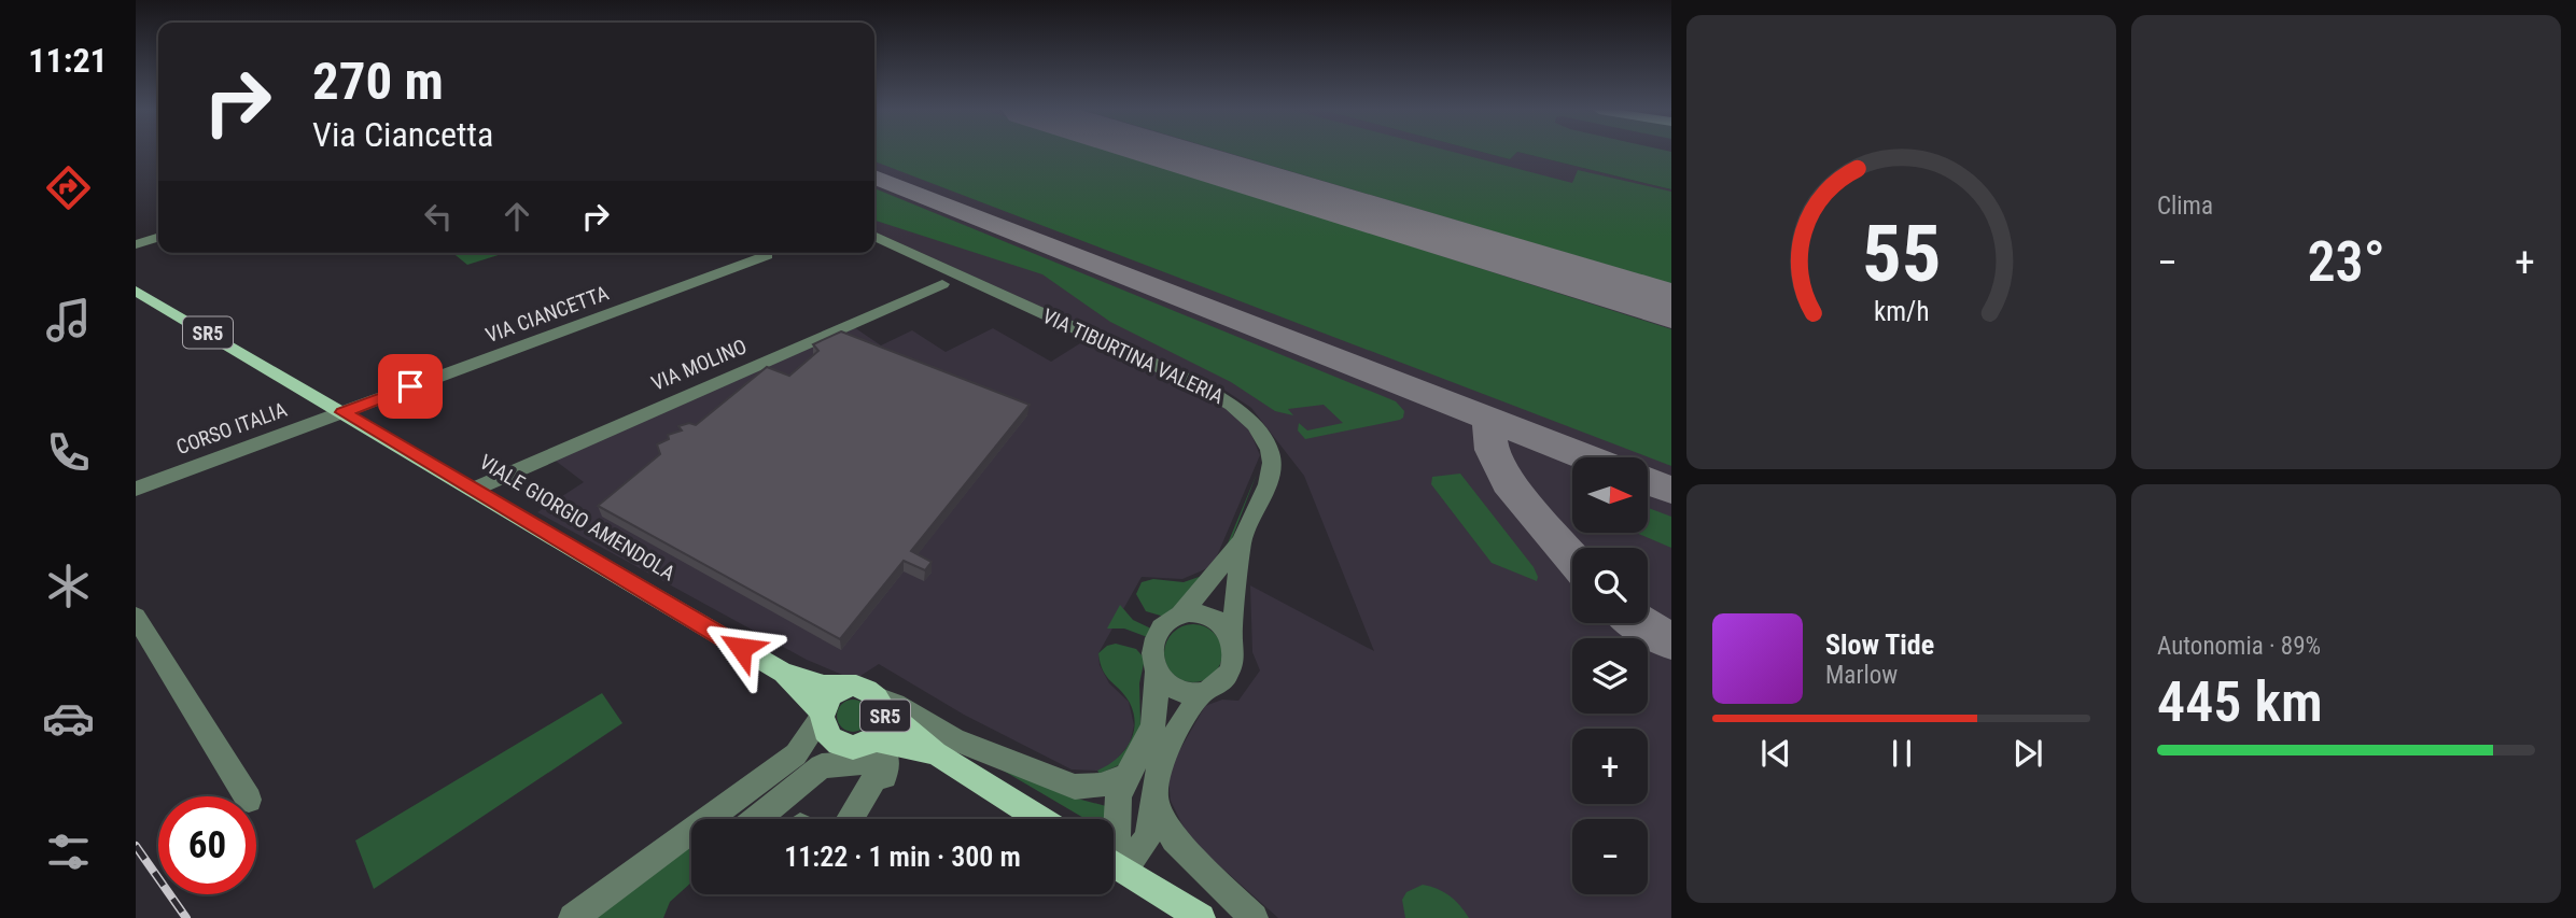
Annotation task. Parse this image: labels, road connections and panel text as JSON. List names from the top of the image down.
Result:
{
  "streets": {
    "main road": ["SR5", "VIALE GIORGIO AMENDOLA"],
    "street": [
      "VIA CIANCETTA",
      "VIA TIBURTINA VALERIA",
      "VIA MOLINO",
      "CORSO ITALIA"
    ]
  },
  "crossings": [
    ["VIA CIANCETTA", "SR5"],
    ["VIA CIANCETTA", "CORSO ITALIA"],
    ["VIA CIANCETTA", "VIALE GIORGIO AMENDOLA"],
    ["SR5", "CORSO ITALIA"],
    ["SR5", "VIALE GIORGIO AMENDOLA"],
    ["VIA MOLINO", "VIALE GIORGIO AMENDOLA"],
    ["CORSO ITALIA", "VIALE GIORGIO AMENDOLA"]
  ],
  "north": "right",
  "page": {
    "tabs": "11:21",
    "tile": [
      "Clima",
      ["Autonomia · 89%", "445 km"]
    ],
    "turn": ["270 m", "Via Ciancetta"],
    "heat": ["−", "23°", "+"],
    "map_buttons": ["+", "−"],
    "song": ["Slow Tide", "Marlow"],
    "limit": "60",
    "trip": "11:22 · 1 min · 300 m",
    "gauge": ["55", "km/h"]
  }
}
